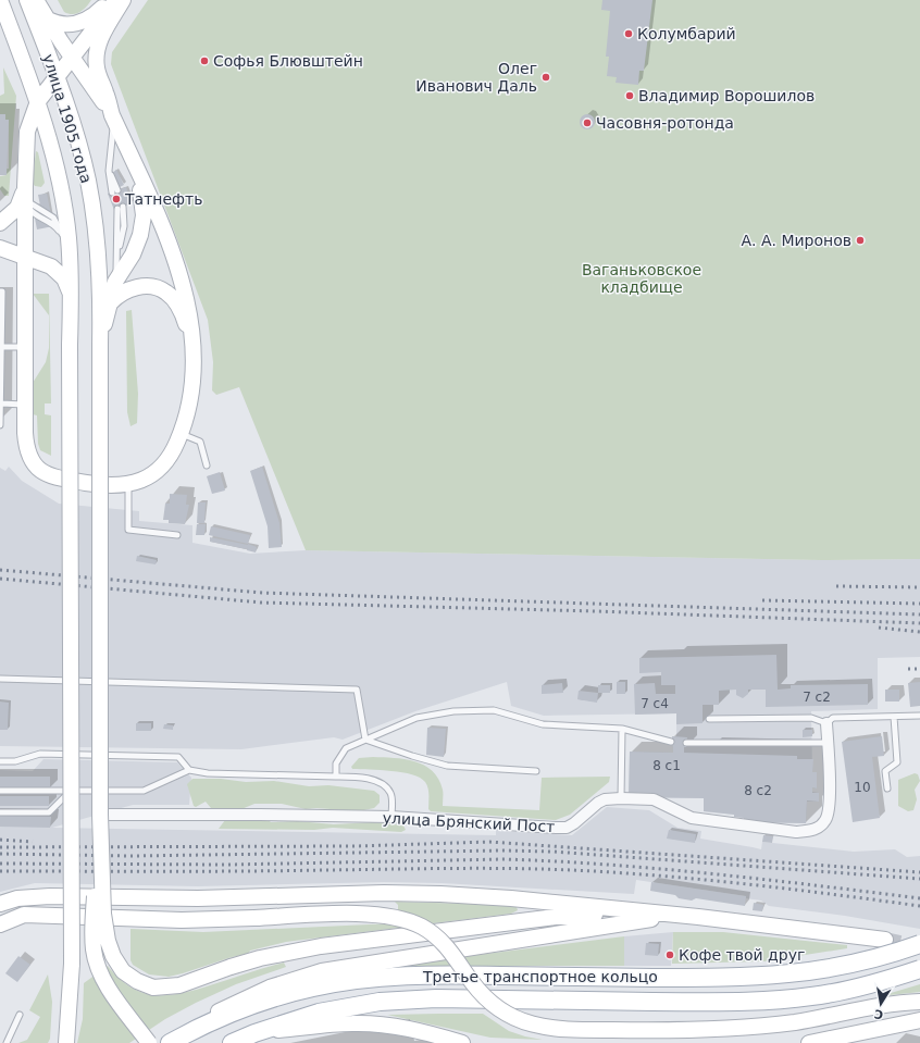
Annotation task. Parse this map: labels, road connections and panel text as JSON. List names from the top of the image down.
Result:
{
  "streets": {
    "main road": ["улица 1905 года", "Третье транспортное кольцо"],
    "street": ["улица Брянский Пост"]
  },
  "parks": ["Ваганьковское кладбище"],
  "places": [
    "Колумбарий",
    "Софья Блювштейн",
    "Олег Иванович Даль",
    "Владимир Ворошилов",
    "Часовня-ротонда",
    "Татнефть",
    "А. А. Миронов",
    "Кофе твой друг"
  ],
  "house_numbers": [
    "7 с2",
    "7 с4",
    "8 с1",
    "10",
    "8 с2"
  ],
  "north": "bottom"
}
